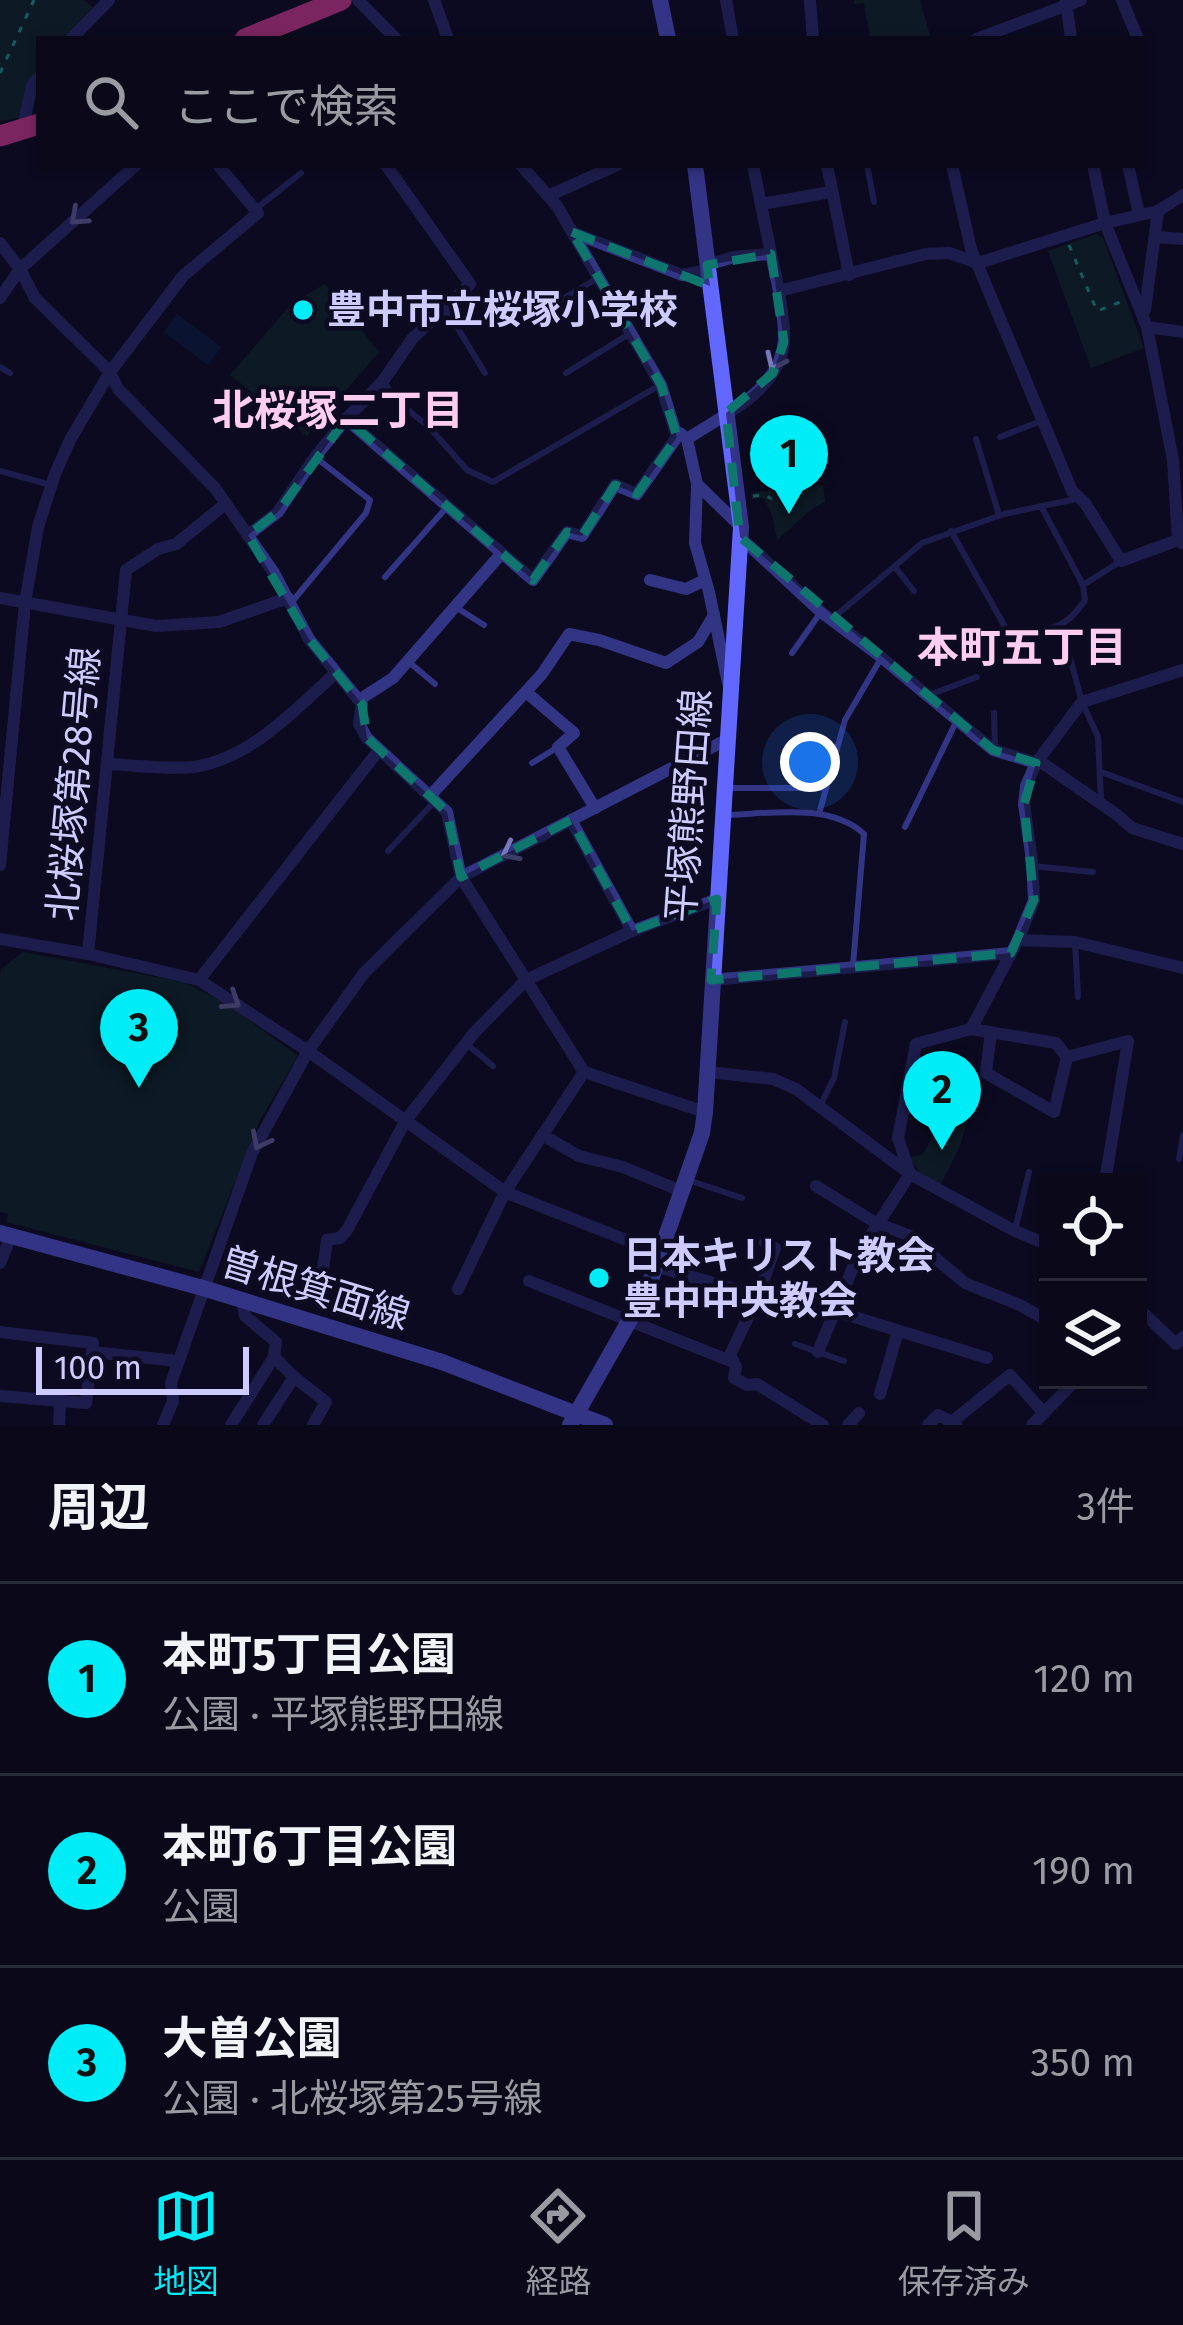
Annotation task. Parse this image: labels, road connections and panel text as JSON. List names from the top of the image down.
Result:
{
  "streets": {
    "street": ["北桜塚第28号線", "平塚熊野田線", "曽根箕面線"]
  },
  "crossings": [
    ["平塚熊野田線", "曽根箕面線"]
  ],
  "districts": ["北桜塚二丁目", "本町五丁目"],
  "places": ["豊中市立桜塚小学校", "日本キリスト教会 豊中中央教会"],
  "scale_bar": "100 m",
  "page": {
    "search": "ここで検索",
    "pins": ["1", "3", "2"],
    "scale": "100 m",
    "heading": ["周辺", "3件"],
    "list": [
      {
        "mark": "1",
        "name": "本町5丁目公園",
        "note": "公園 · 平塚熊野田線",
        "value": "120 m"
      },
      {
        "mark": "2",
        "name": "本町6丁目公園",
        "note": "公園",
        "value": "190 m"
      },
      {
        "mark": "3",
        "name": "大曽公園",
        "note": "公園 · 北桜塚第25号線",
        "value": "350 m"
      }
    ],
    "nav": ["地図", "経路", "保存済み"]
  }
}
